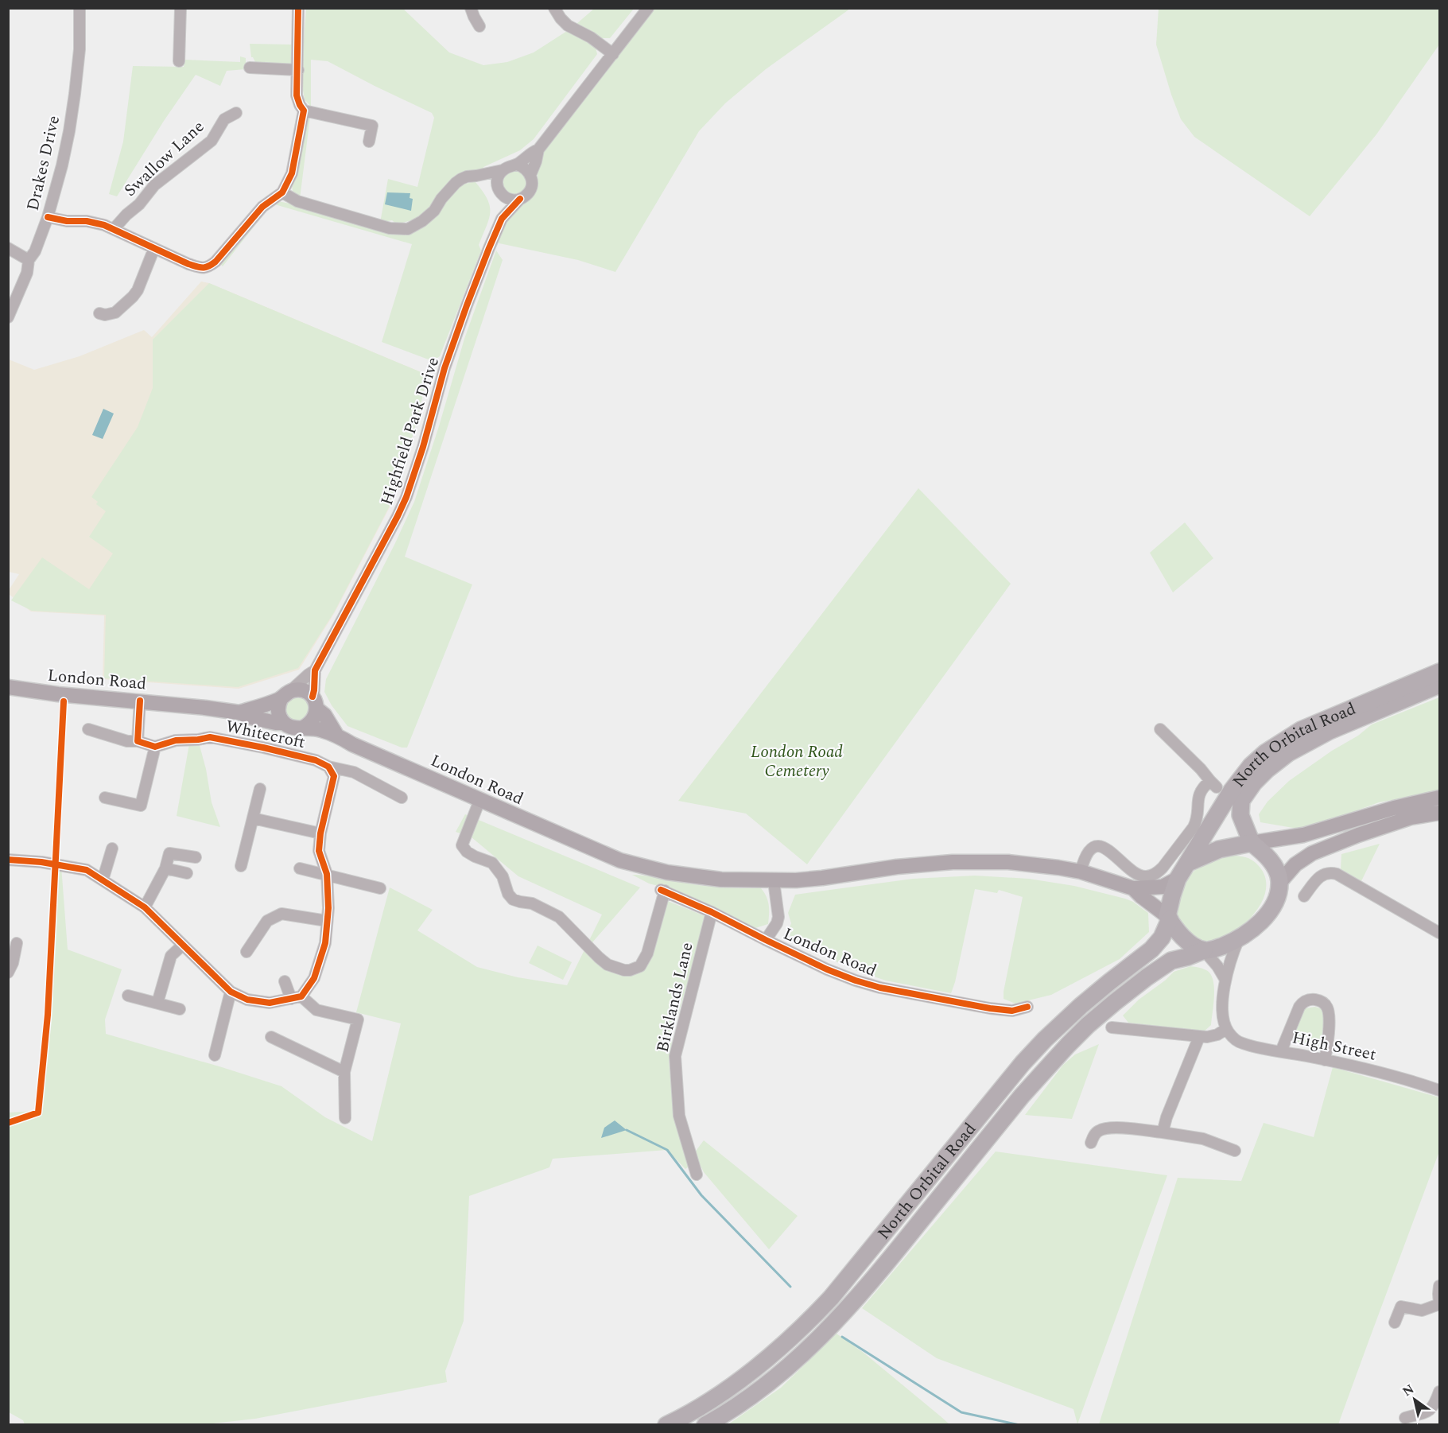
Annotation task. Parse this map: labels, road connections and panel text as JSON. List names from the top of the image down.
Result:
{
  "streets": {
    "highway": ["North Orbital Road"],
    "main road": ["London Road"],
    "street": [
      "Swallow Lane",
      "Drakes Drive",
      "Highfield Park Drive",
      "Whitecroft",
      "Birklands Lane",
      "High Street"
    ]
  },
  "crossings": [
    ["Highfield Park Drive", "London Road"],
    ["London Road", "North Orbital Road"],
    ["London Road", "Birklands Lane"]
  ],
  "parks": ["London Road Cemetery"],
  "north": "top left"
}
